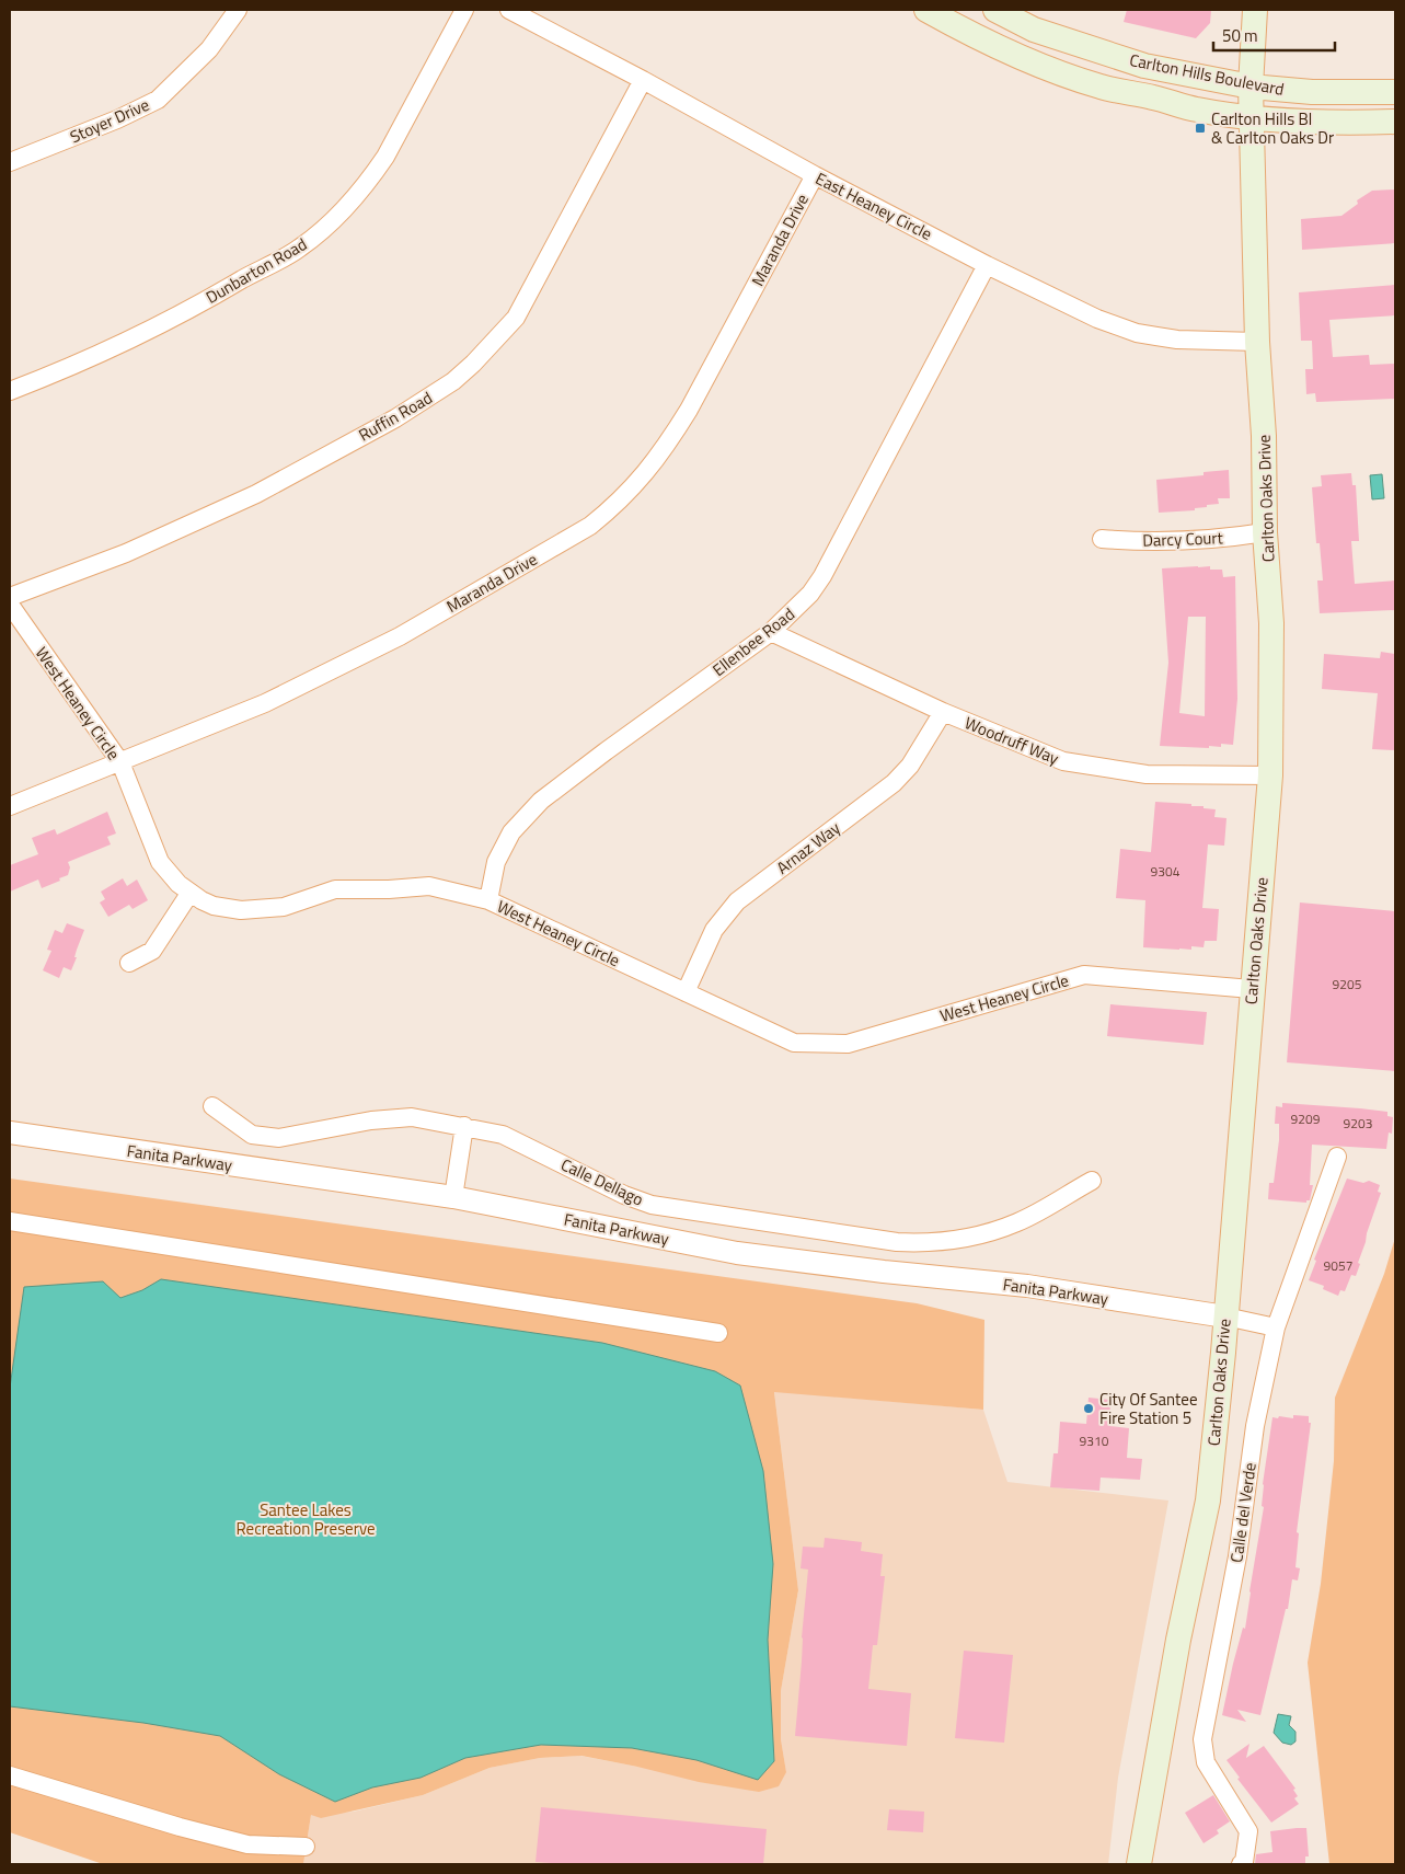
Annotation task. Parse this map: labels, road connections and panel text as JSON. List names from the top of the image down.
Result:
{
  "streets": {
    "main road": ["Carlton Hills Boulevard", "Carlton Oaks Drive"],
    "street": [
      "Stoyer Drive",
      "East Heaney Circle",
      "Maranda Drive",
      "Dunbarton Road",
      "Ruffin Road",
      "Darcy Court",
      "Ellenbee Road",
      "West Heaney Circle",
      "Woodruff Way",
      "Arnaz Way",
      "Fanita Parkway",
      "Calle Dellago",
      "Calle del Verde"
    ]
  },
  "crossings": [
    ["Carlton Hills Boulevard", "Carlton Oaks Drive"],
    ["East Heaney Circle", "Maranda Drive"],
    ["East Heaney Circle", "Ruffin Road"],
    ["East Heaney Circle", "Carlton Oaks Drive"],
    ["East Heaney Circle", "Ellenbee Road"],
    ["Maranda Drive", "West Heaney Circle"],
    ["Carlton Oaks Drive", "Darcy Court"],
    ["Carlton Oaks Drive", "West Heaney Circle"],
    ["Carlton Oaks Drive", "Woodruff Way"],
    ["Carlton Oaks Drive", "Fanita Parkway"],
    ["Ellenbee Road", "West Heaney Circle"],
    ["Ellenbee Road", "Woodruff Way"],
    ["West Heaney Circle", "Arnaz Way"],
    ["Woodruff Way", "Arnaz Way"]
  ],
  "parks": ["Santee Lakes Recreation Preserve"],
  "places": {
    "transit": ["Carlton Hills Bl & Carlton Oaks Dr"],
    "other": ["City Of Santee Fire Station 5"]
  },
  "house_numbers": [
    "9304",
    "9205",
    "9209",
    "9203",
    "9057",
    "9310"
  ],
  "scale_bar": "50 m"
}
